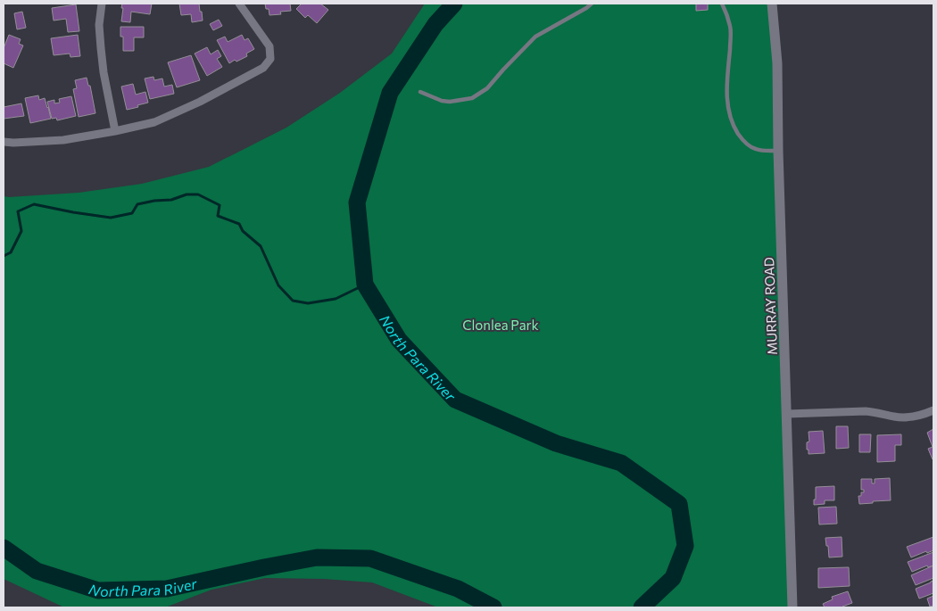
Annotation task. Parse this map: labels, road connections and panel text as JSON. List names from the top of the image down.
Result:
{
  "streets": {
    "street": ["MURRAY ROAD"]
  },
  "water": ["North Para River"],
  "parks": ["Clonlea Park"]
}
